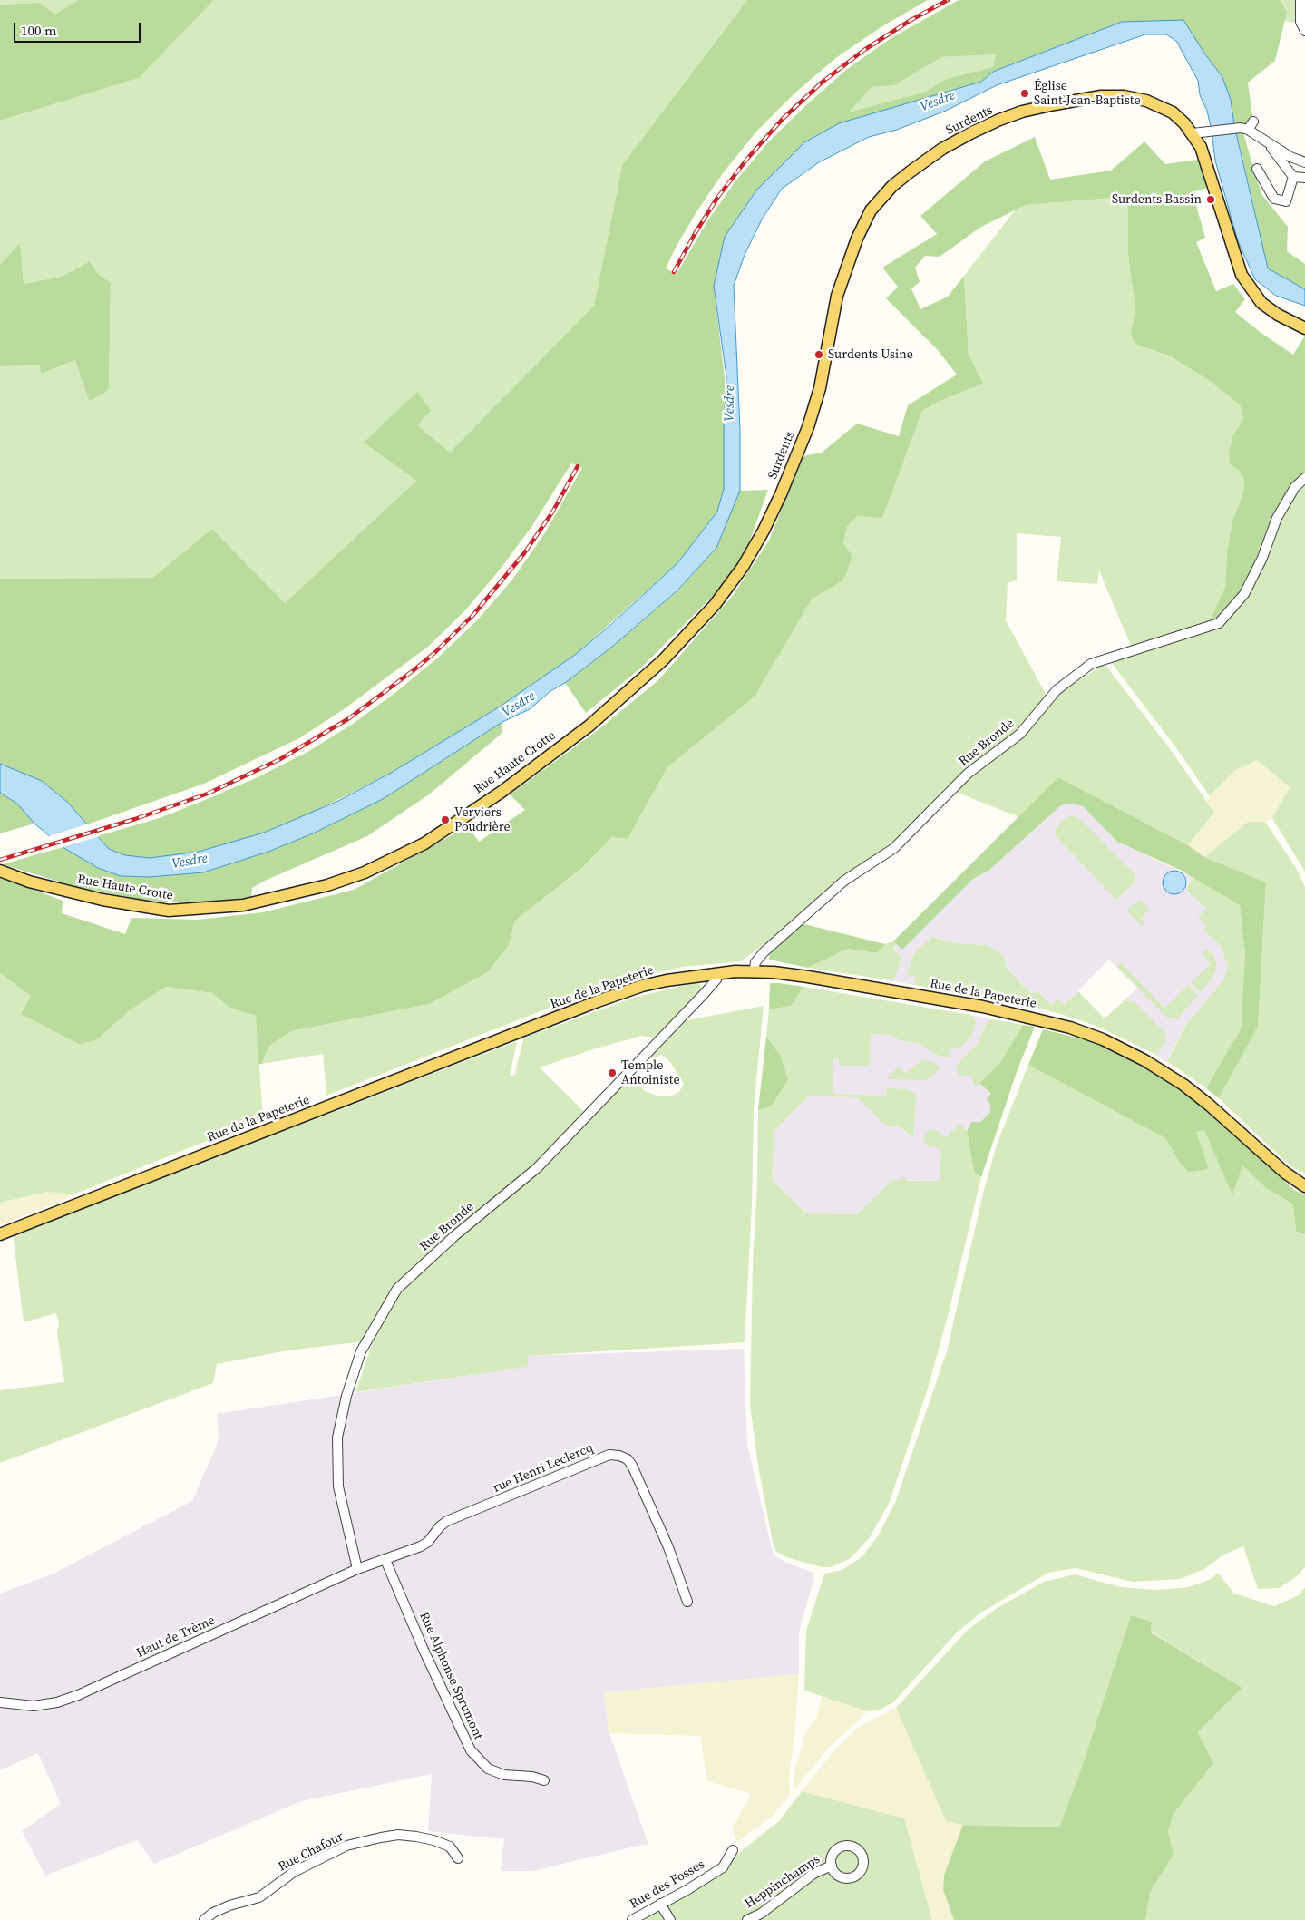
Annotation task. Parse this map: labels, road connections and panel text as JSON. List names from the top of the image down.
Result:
{
  "streets": {
    "main road": ["Surdents", "Rue Haute Crotte", "Rue de la Papeterie"],
    "street": [
      "Rue Bronde",
      "rue Henri Leclercq",
      "Haut de Trème",
      "Rue Alphonse Sprumont",
      "Rue Chafour",
      "Heppinchamps",
      "Rue des Fosses"
    ]
  },
  "crossings": [
    ["Surdents", "Rue Haute Crotte"],
    ["Rue Bronde", "Rue de la Papeterie"],
    ["Rue Bronde", "rue Henri Leclercq"],
    ["Rue Bronde", "Haut de Trème"],
    ["rue Henri Leclercq", "Haut de Trème"],
    ["rue Henri Leclercq", "Rue Alphonse Sprumont"]
  ],
  "water": ["Vesdre"],
  "places": [
    "Église Saint-Jean-Baptiste",
    "Surdents Bassin",
    "Surdents Usine",
    "Verviers Poudrière",
    "Temple Antoiniste"
  ],
  "scale_bar": "100 m"
}
